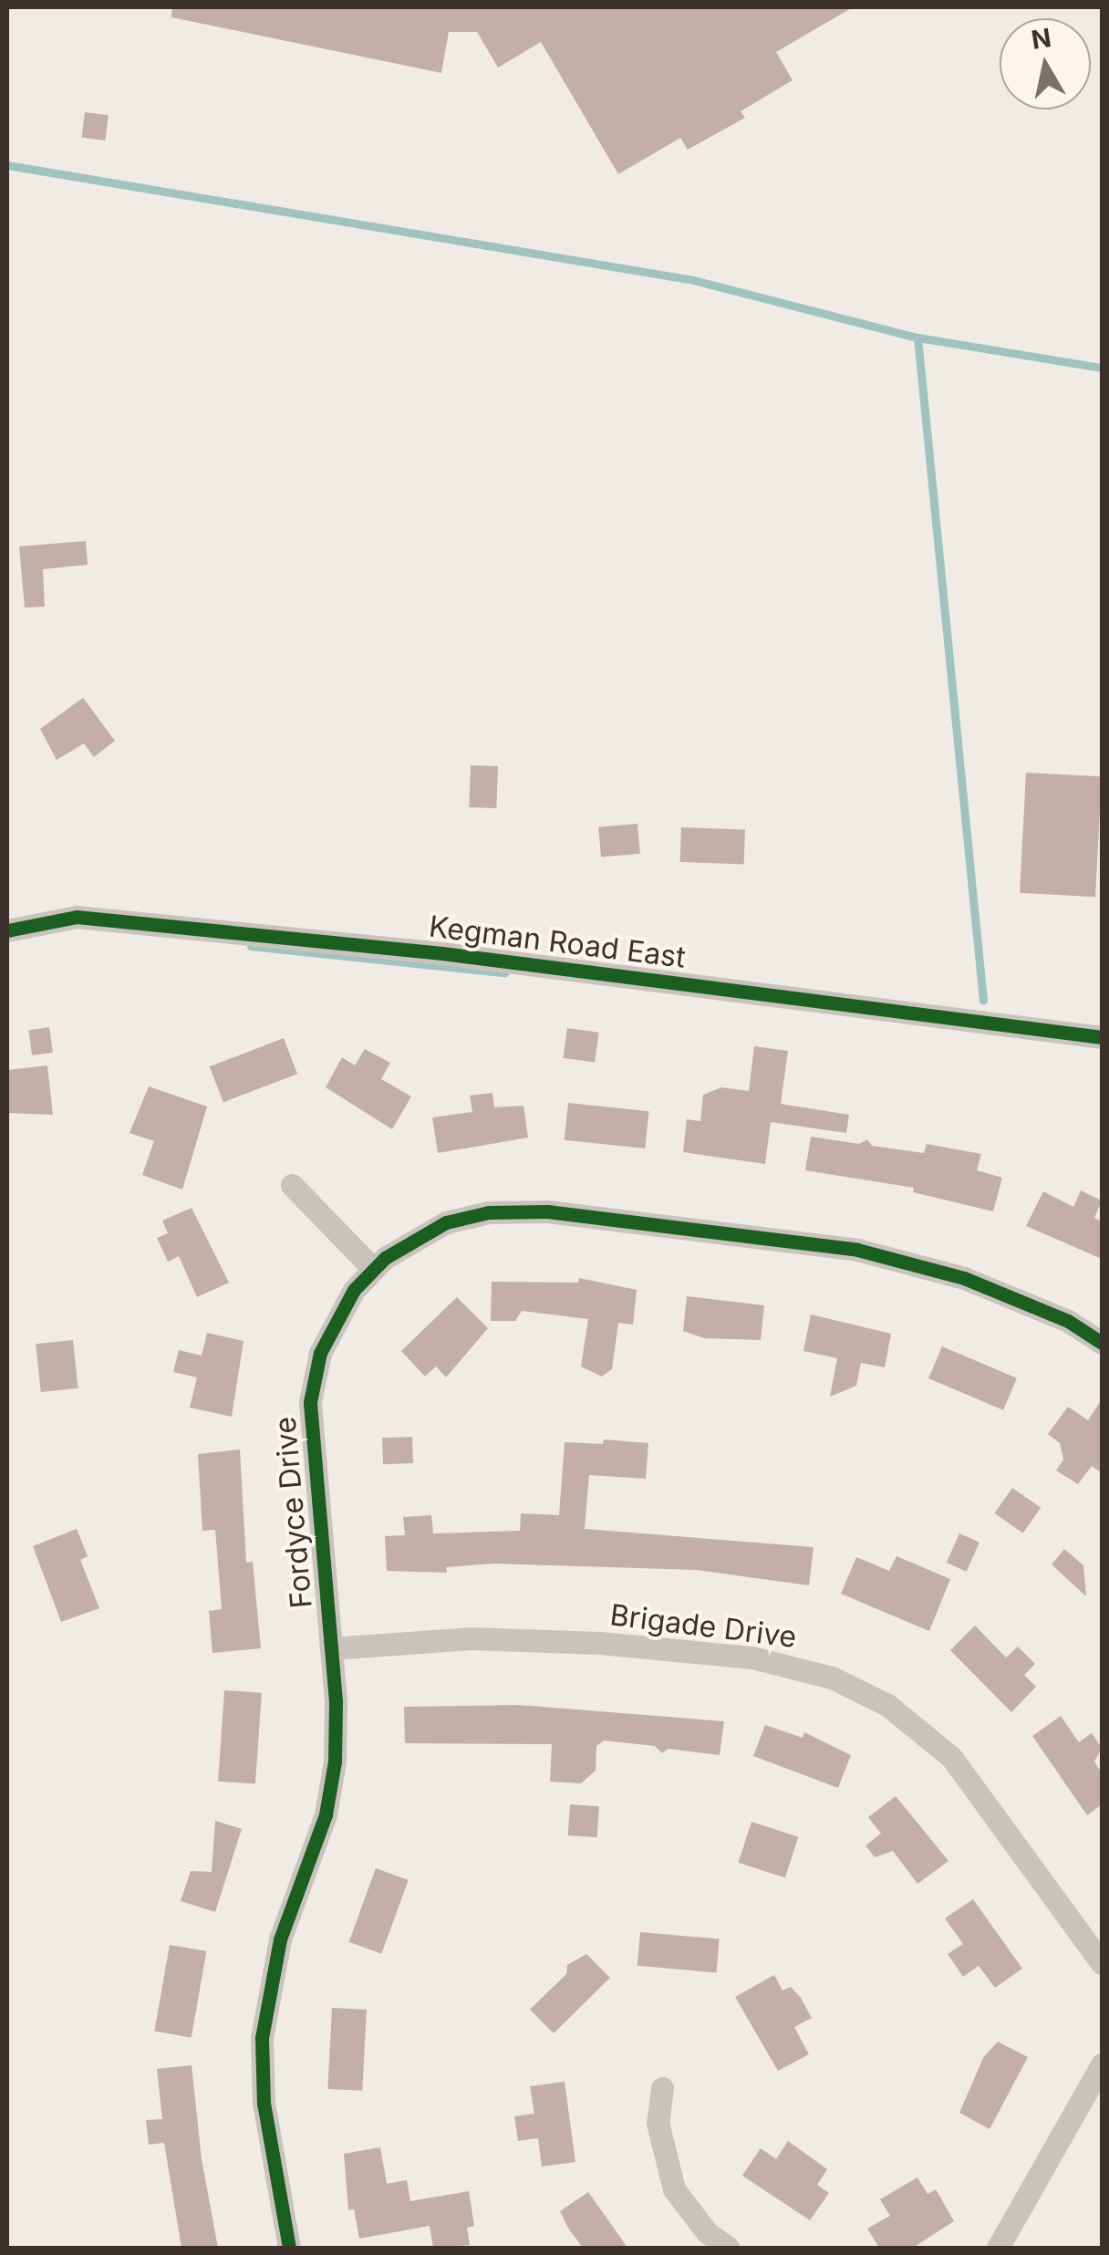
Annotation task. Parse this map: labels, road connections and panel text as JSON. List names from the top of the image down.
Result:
{
  "streets": {
    "street": ["Kegman Road East", "Fordyce Drive", "Brigade Drive"]
  },
  "crossings": [
    ["Fordyce Drive", "Brigade Drive"]
  ],
  "north": "top"
}
